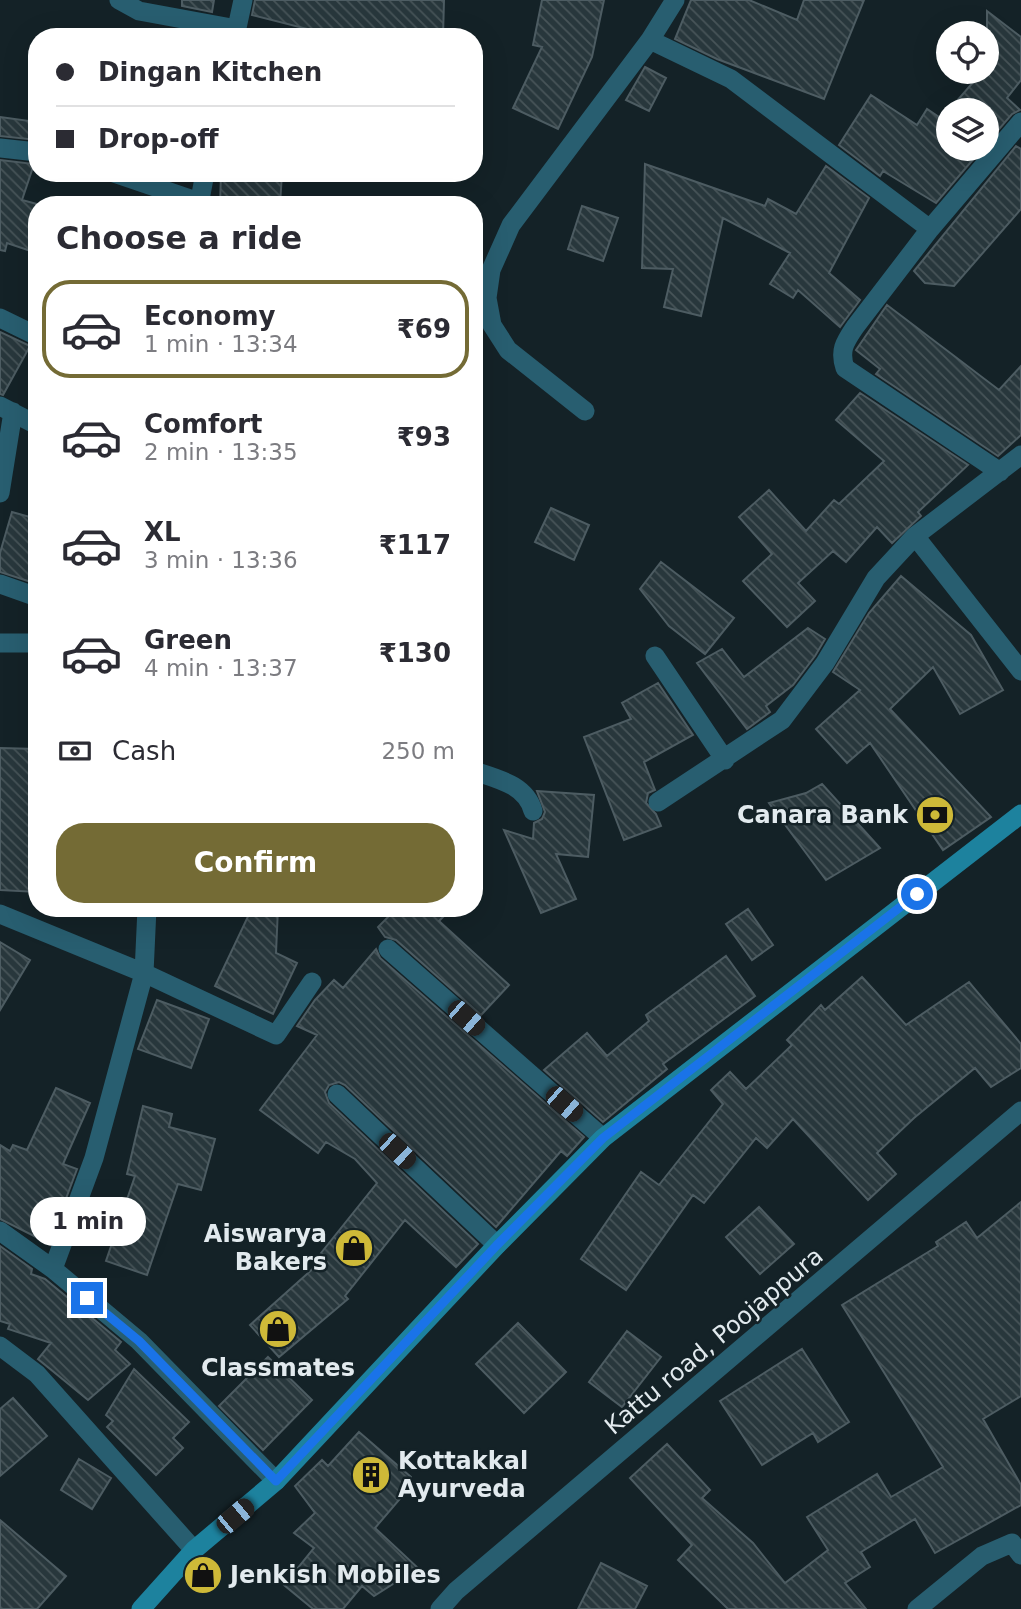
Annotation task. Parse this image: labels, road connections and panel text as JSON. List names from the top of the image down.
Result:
{
  "streets": {
    "street": ["Kattu road, Poojappura"]
  },
  "places": {
    "bank": ["Canara Bank"],
    "shop": ["Aiswarya Bakers", "Classmates", "Jenkish Mobiles"],
    "building": ["Kottakkal Ayurveda"]
  },
  "page": {
    "banner": ["Dingan Kitchen", "Drop-off"],
    "heading": "Choose a ride",
    "list": [
      {
        "name": "Economy",
        "note": "1 min · 13:34",
        "value": "₹69"
      },
      {
        "name": "Comfort",
        "note": "2 min · 13:35",
        "value": "₹93"
      },
      {
        "name": "XL",
        "note": "3 min · 13:36",
        "value": "₹117"
      },
      {
        "name": "Green",
        "note": "4 min · 13:37",
        "value": "₹130"
      }
    ],
    "pay": ["Cash", "250 m"],
    "buttons": "Confirm",
    "bubble": "1 min"
  }
}
